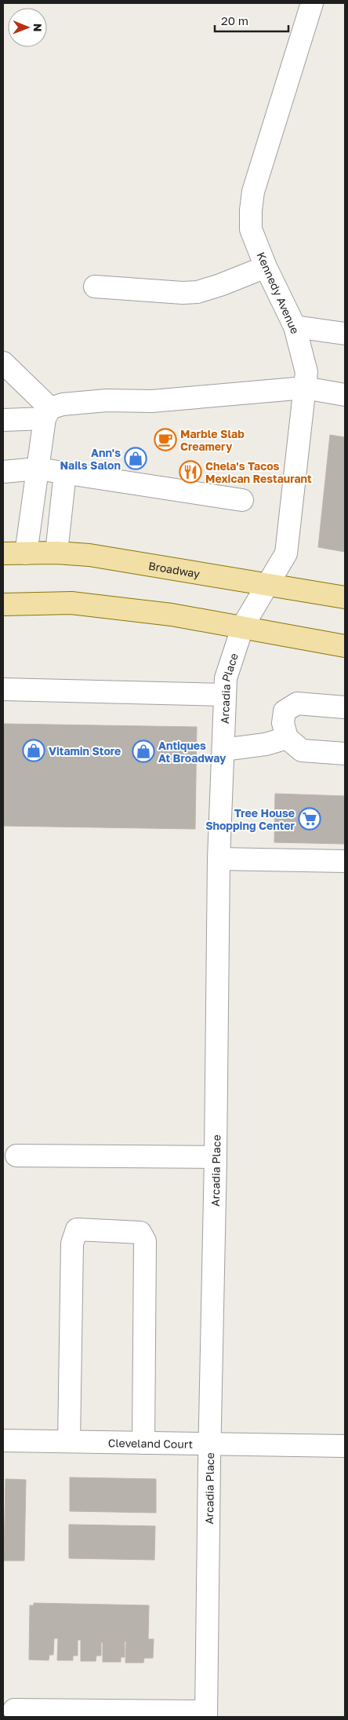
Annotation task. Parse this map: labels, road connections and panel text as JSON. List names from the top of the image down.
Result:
{
  "streets": {
    "main road": ["Broadway"],
    "street": ["Kennedy Avenue", "Arcadia Place", "Cleveland Court"]
  },
  "crossings": [
    ["Kennedy Avenue", "Broadway"],
    ["Kennedy Avenue", "Arcadia Place"],
    ["Arcadia Place", "Cleveland Court"]
  ],
  "places": {
    "cafe": ["Marble Slab Creamery"],
    "shop": ["Ann's Nails Salon", "Vitamin Store", "Antiques At Broadway"],
    "restaurant": ["Chela's Tacos Mexican Restaurant"],
    "supermarket": ["Tree House Shopping Center"]
  },
  "scale_bar": "20 m",
  "north": "right"
}
